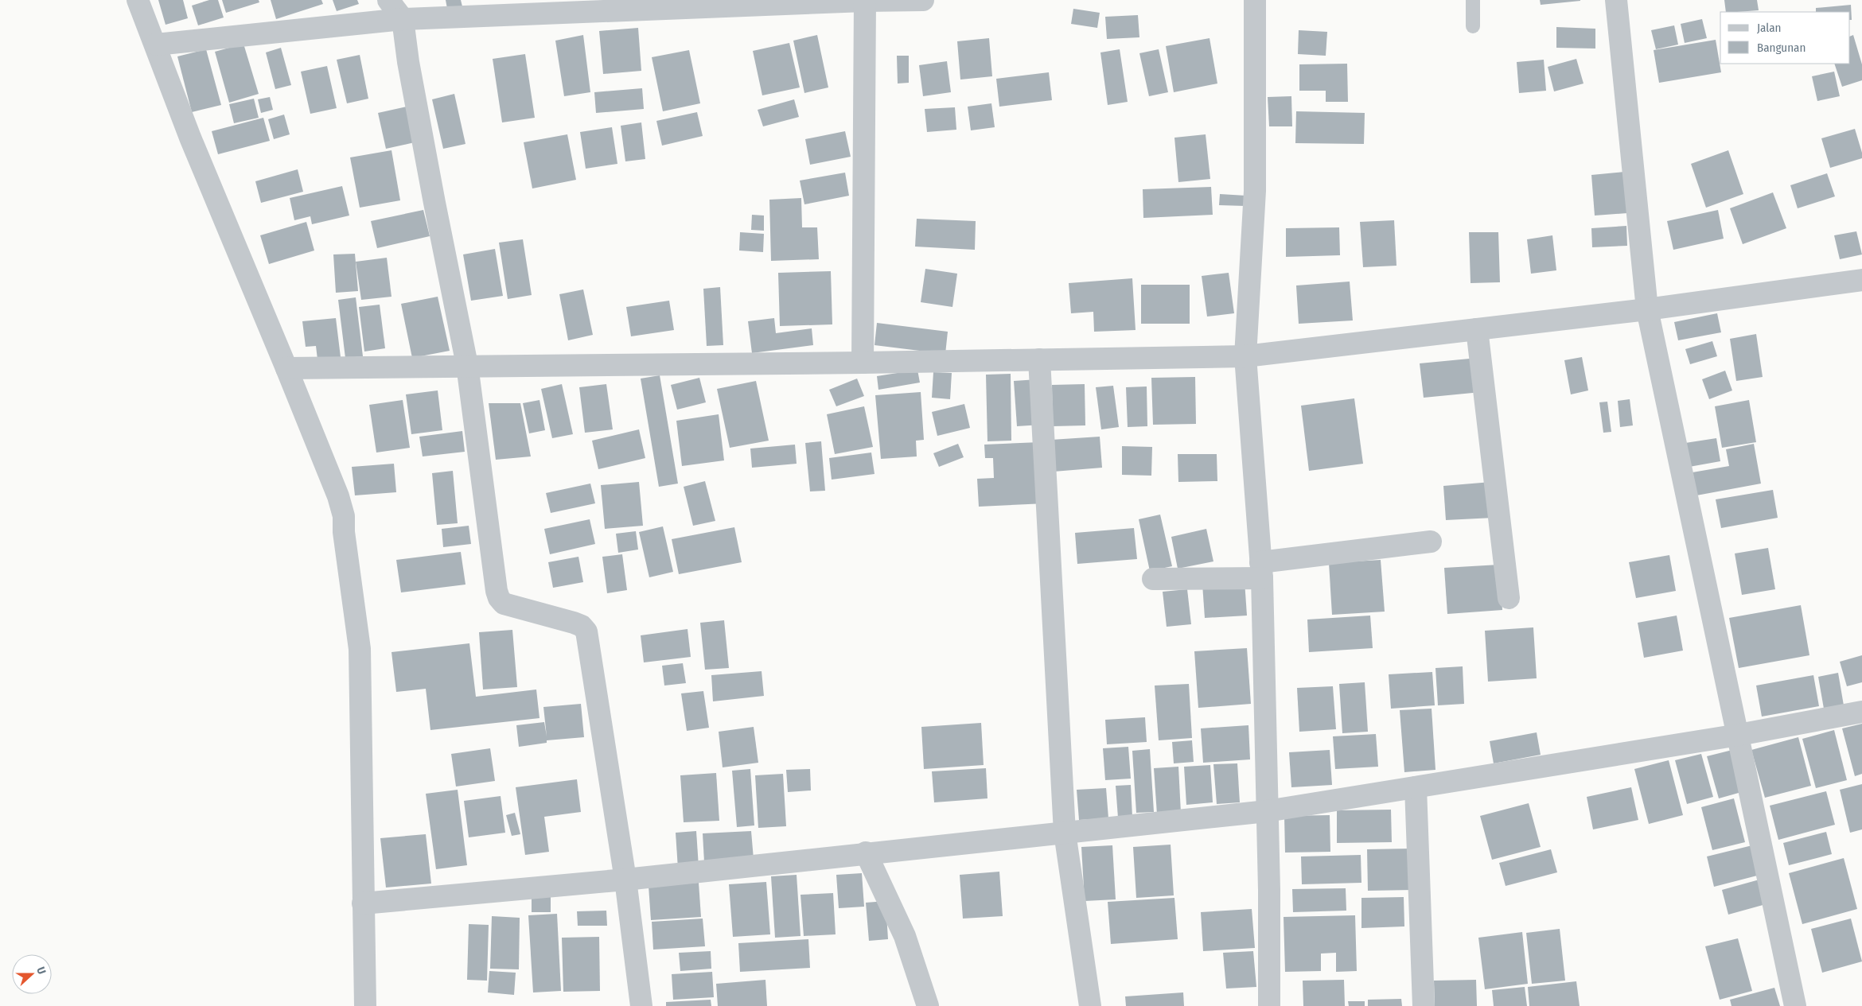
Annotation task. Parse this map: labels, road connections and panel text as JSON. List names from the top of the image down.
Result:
{
  "legend": ["Jalan", "Bangunan"],
  "north": "right"
}
